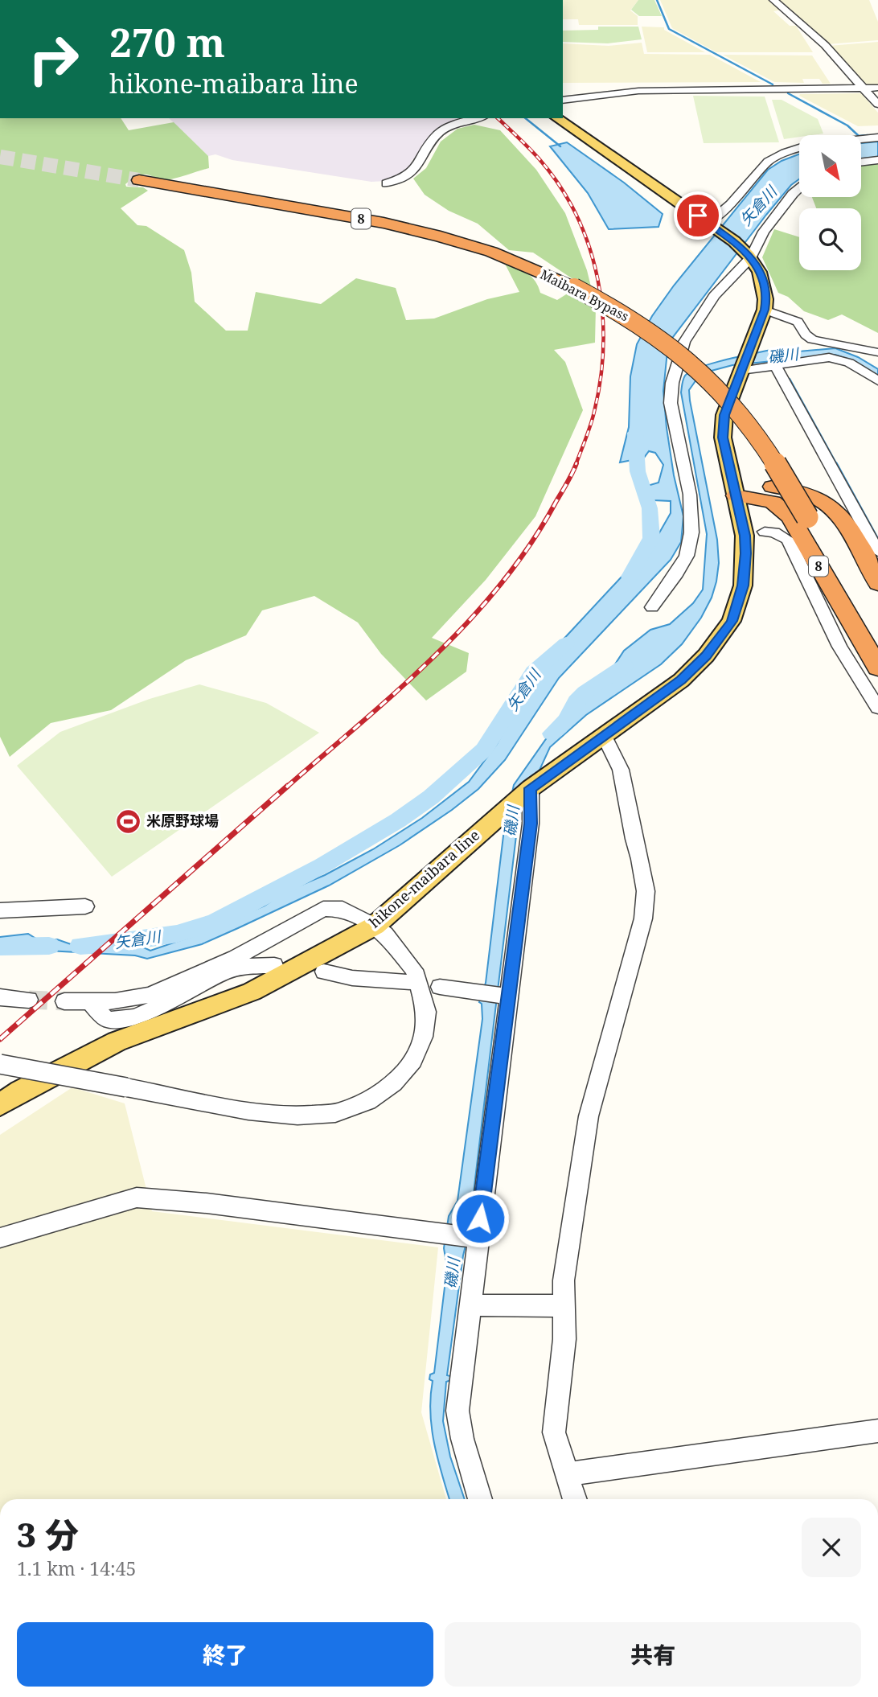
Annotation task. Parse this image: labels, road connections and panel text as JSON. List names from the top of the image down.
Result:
{
  "streets": {
    "highway": ["8", "Maibara Bypass"],
    "main road": ["hikone-maibara line"]
  },
  "crossings": [
    ["8", "hikone-maibara line"]
  ],
  "water": ["矢倉川", "磯川"],
  "places": {
    "sports": ["米原野球場"]
  },
  "north": "bottom right",
  "page": {
    "turn": ["270 m", "hikone-maibara line"],
    "heading": ["3 分", "1.1 km · 14:45"],
    "buttons": ["終了", "共有"]
  }
}
